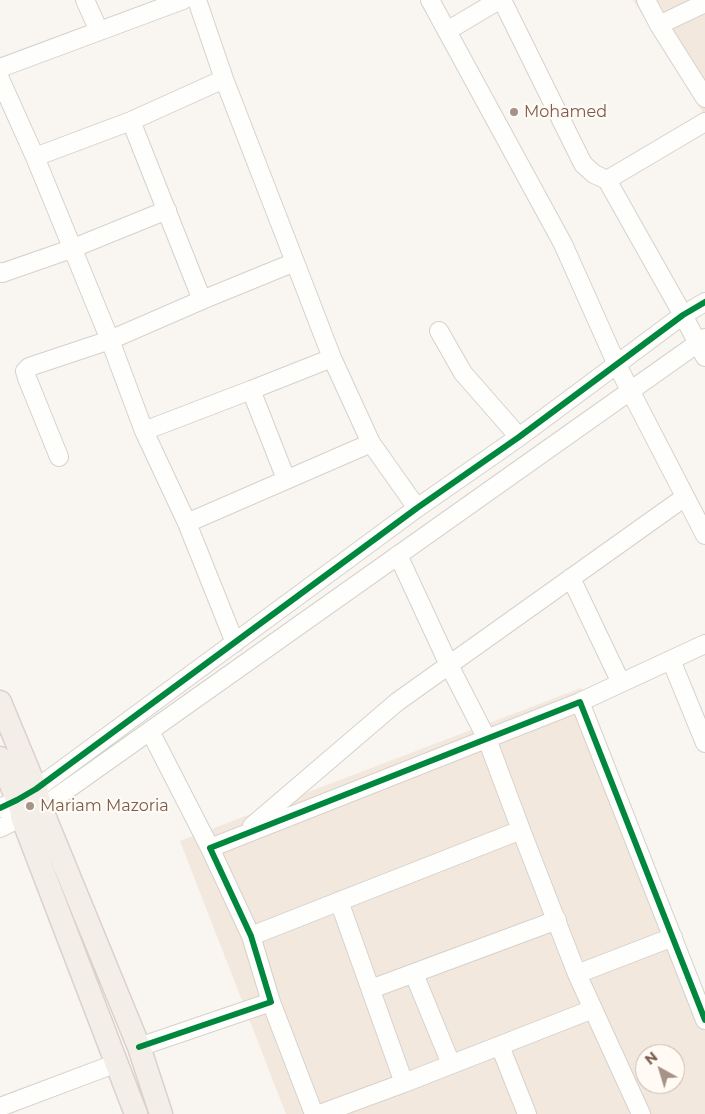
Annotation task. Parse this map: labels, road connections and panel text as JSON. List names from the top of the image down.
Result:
{
  "places": ["Mohamed", "Mariam Mazoria"],
  "north": "top left"
}
